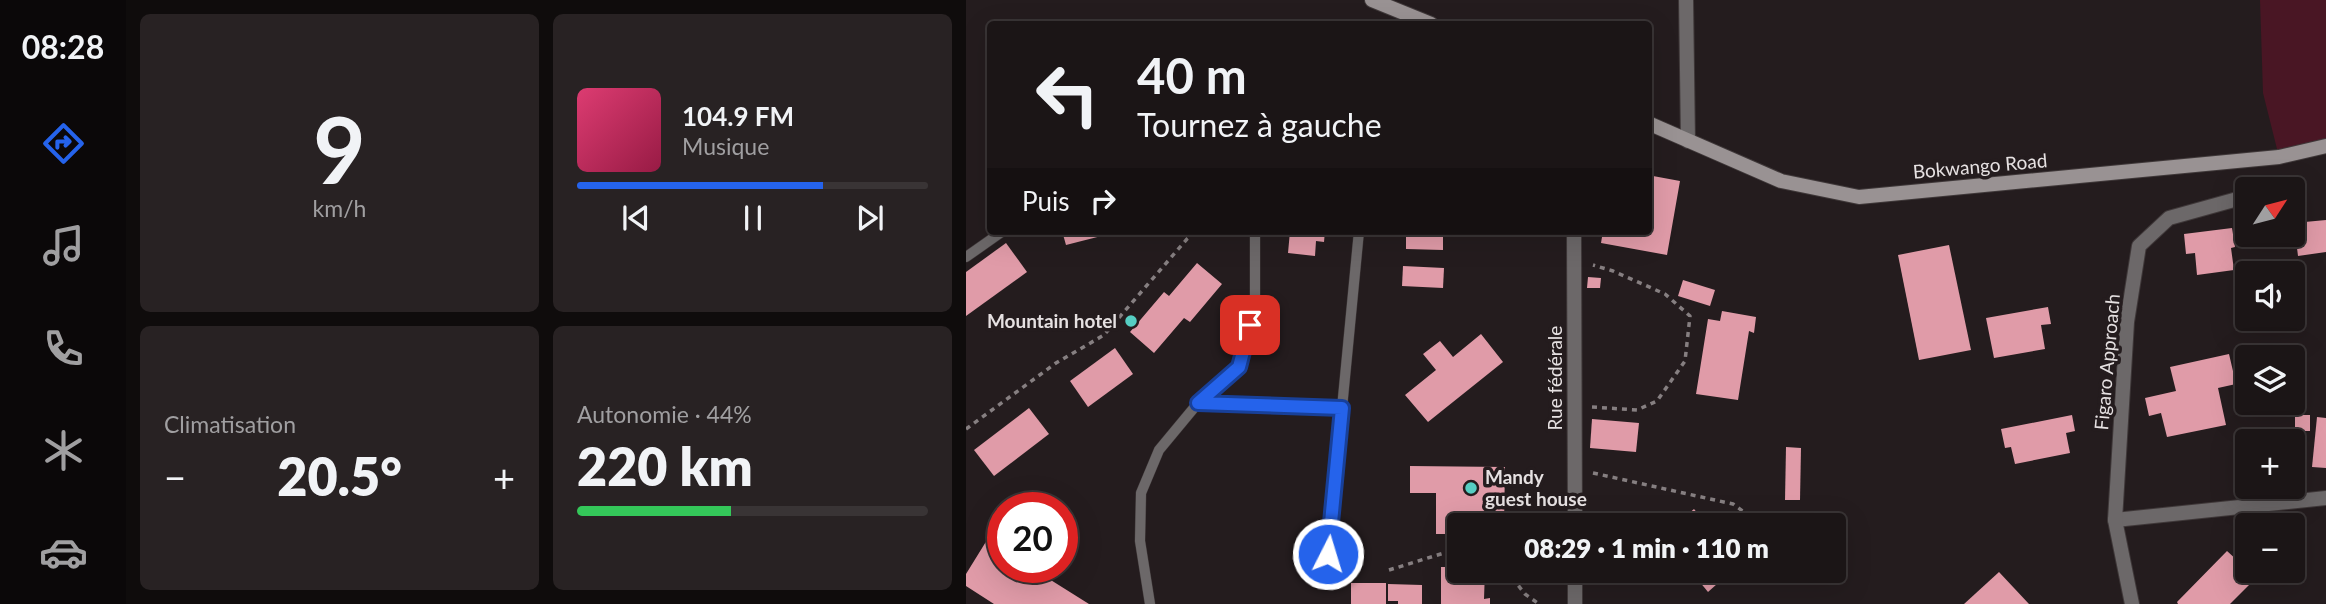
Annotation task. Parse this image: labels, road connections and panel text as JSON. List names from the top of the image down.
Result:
{
  "streets": {
    "street": ["Bokwango Road", "Figaro Approach", "Rue fédérale"]
  },
  "places": ["Mountain hotel", "Mandy guest house"],
  "north": "top right",
  "page": {
    "tabs": "08:28",
    "tile": [
      ["9", "km/h"],
      "Climatisation",
      ["Autonomie · 44%", "220 km"]
    ],
    "turn": ["40 m", "Tournez à gauche"],
    "song": ["104.9 FM", "Musique"],
    "then": "Puis",
    "map_buttons": ["+", "−"],
    "heat": ["−", "20.5°", "+"],
    "limit": "20",
    "trip": "08:29 · 1 min · 110 m"
  }
}
